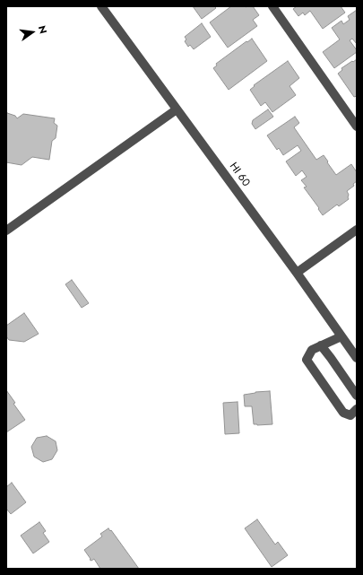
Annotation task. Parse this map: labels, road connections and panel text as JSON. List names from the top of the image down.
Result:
{
  "streets": {
    "street": ["HI 60"]
  },
  "north": "right"
}
